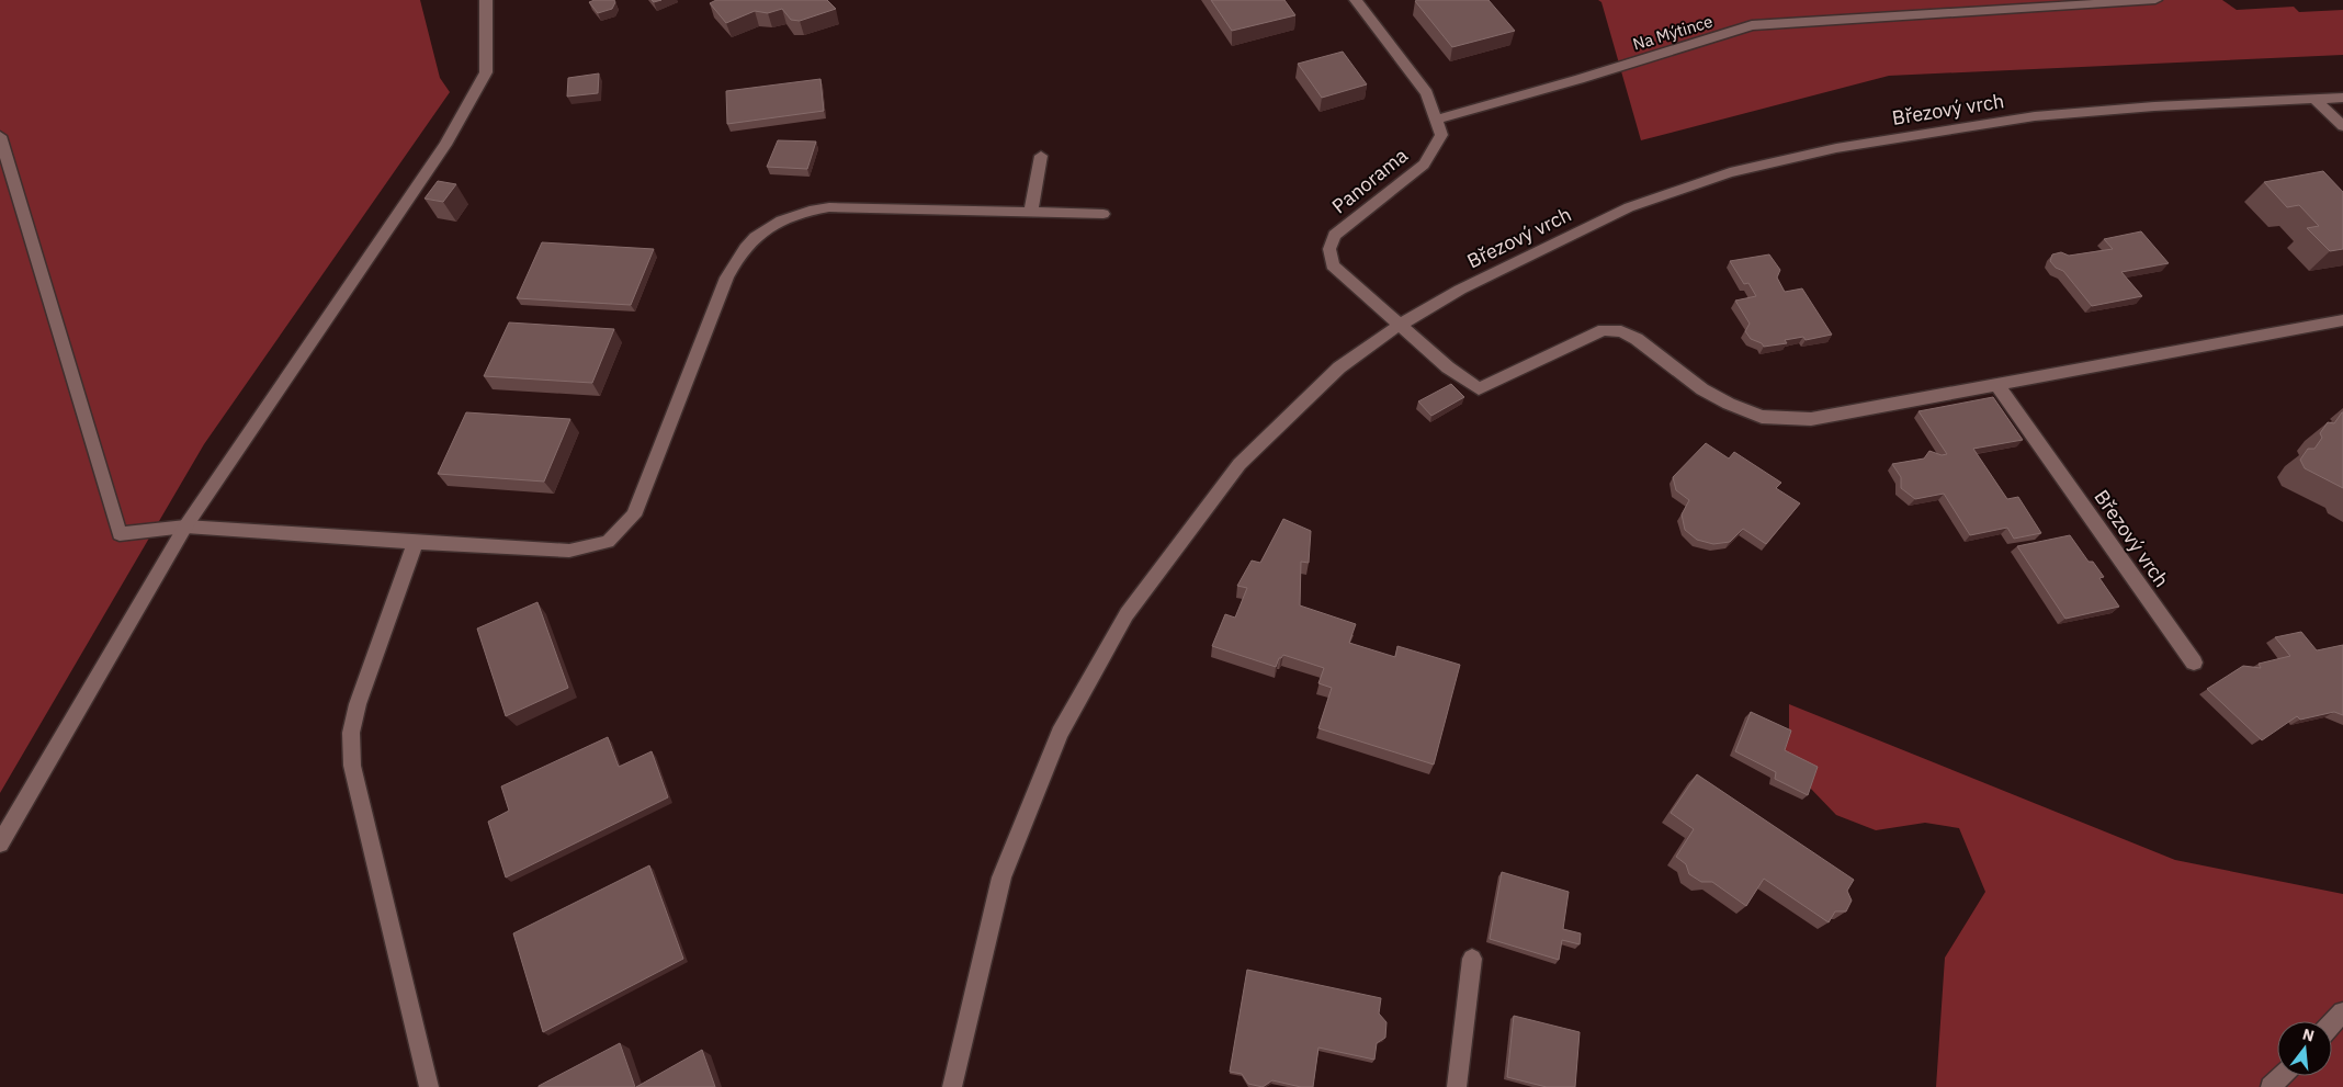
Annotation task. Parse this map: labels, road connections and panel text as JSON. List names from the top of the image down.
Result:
{
  "streets": {
    "street": ["Na Mýtince", "Březový vrch", "Panorama"]
  },
  "crossings": [
    ["Na Mýtince", "Panorama"],
    ["Březový vrch", "Panorama"]
  ],
  "north": "top"
}
